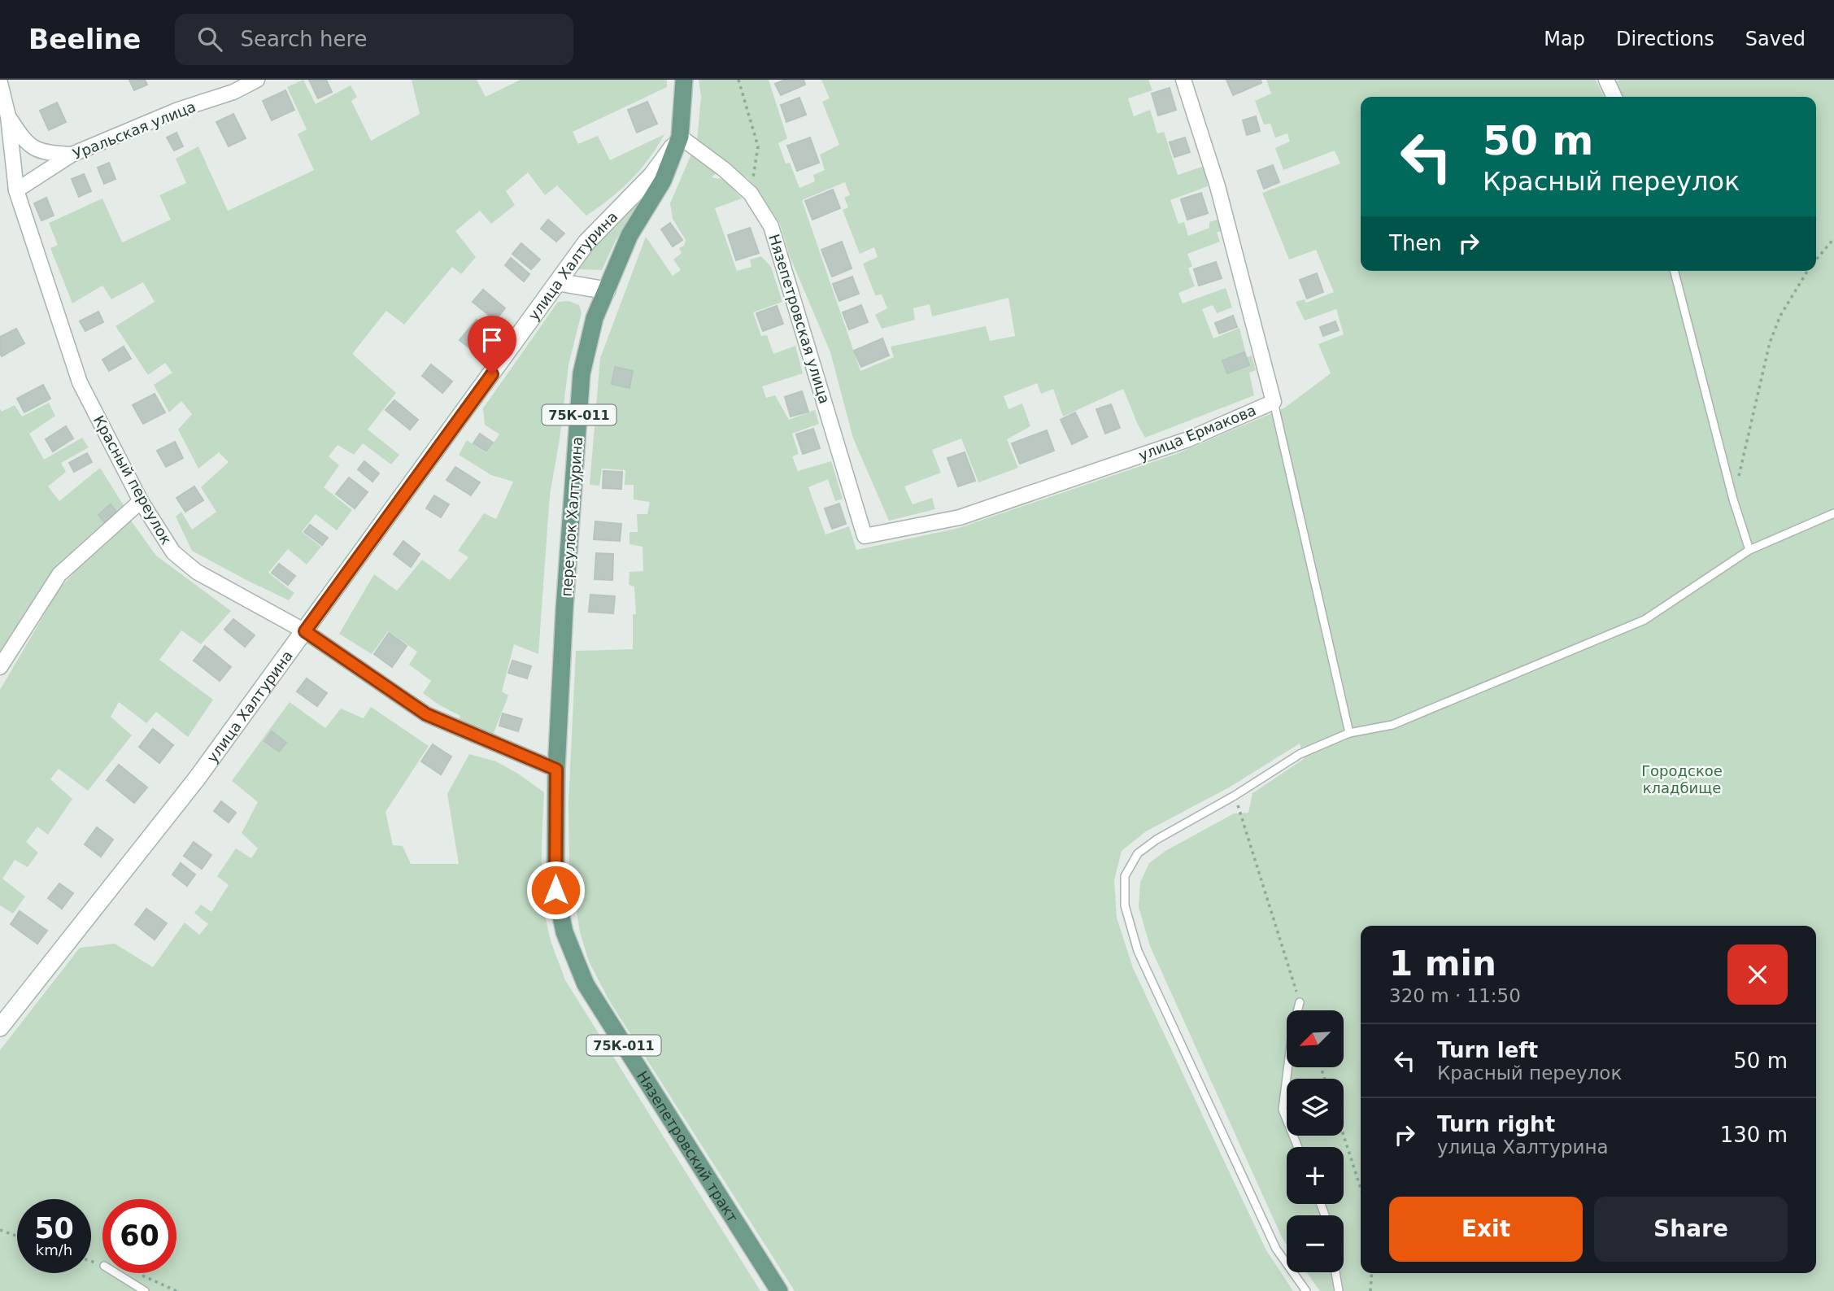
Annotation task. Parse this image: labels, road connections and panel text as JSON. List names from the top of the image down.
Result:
{
  "streets": {
    "main road": ["75К-011", "переулок Халтурина", "Нязепетровский тракт"],
    "street": [
      "Уральская улица",
      "улица Халтурина",
      "Нязепетровская улица",
      "улица Ермакова",
      "Красный переулок"
    ]
  },
  "crossings": [
    ["Уральская улица", "Красный переулок"],
    ["улица Халтурина", "Нязепетровская улица"],
    ["улица Халтурина", "Красный переулок"],
    ["улица Халтурина", "переулок Халтурина"],
    ["Нязепетровская улица", "улица Ермакова"],
    ["Нязепетровская улица", "переулок Халтурина"],
    ["Красный переулок", "переулок Халтурина"],
    ["Красный переулок", "Нязепетровский тракт"],
    ["переулок Халтурина", "Нязепетровский тракт"]
  ],
  "parks": ["Городское кладбище"],
  "north": "bottom left",
  "page": {
    "header": "Beeline",
    "search": "Search here",
    "nav": ["Map", "Directions", "Saved"],
    "turn": ["50 m", "Красный переулок"],
    "then": "Then",
    "heading": ["1 min", "320 m · 11:50"],
    "map_buttons": ["+", "−"],
    "list": [
      {
        "name": "Turn left",
        "note": "Красный переулок",
        "value": "50 m"
      },
      {
        "name": "Turn right",
        "note": "улица Халтурина",
        "value": "130 m"
      }
    ],
    "buttons": ["Exit", "Share"],
    "speed": "50 km/h",
    "limit": "60"
  }
}
